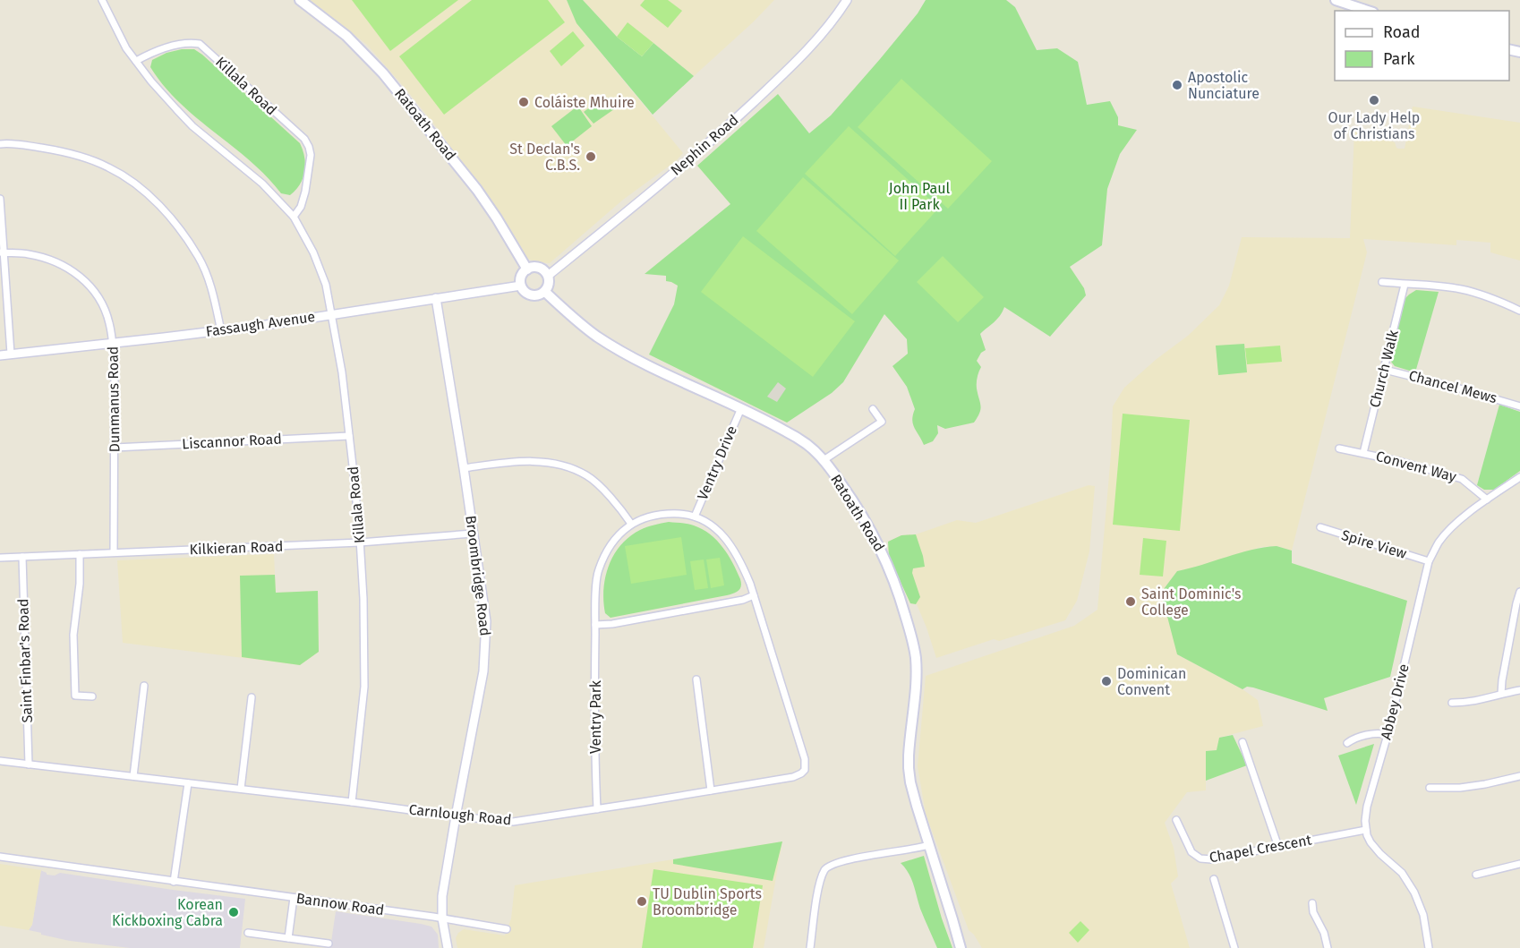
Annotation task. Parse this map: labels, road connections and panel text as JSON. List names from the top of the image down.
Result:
{
  "streets": {
    "main road": ["Ratoath Road"],
    "street": [
      "Killala Road",
      "Nephin Road",
      "Fassaugh Avenue",
      "Church Walk",
      "Chancel Mews",
      "Dunmanus Road",
      "Liscannor Road",
      "Ventry Drive",
      "Convent Way",
      "Spire View",
      "Kilkieran Road",
      "Broombridge Road",
      "Saint Finbar's Road",
      "Abbey Drive",
      "Ventry Park",
      "Carnlough Road",
      "Chapel Crescent",
      "Bannow Road"
    ]
  },
  "crossings": [
    ["Killala Road", "Fassaugh Avenue"],
    ["Killala Road", "Liscannor Road"],
    ["Killala Road", "Kilkieran Road"],
    ["Killala Road", "Carnlough Road"],
    ["Ratoath Road", "Nephin Road"],
    ["Ratoath Road", "Fassaugh Avenue"],
    ["Ratoath Road", "Ventry Drive"],
    ["Nephin Road", "Fassaugh Avenue"],
    ["Fassaugh Avenue", "Dunmanus Road"],
    ["Fassaugh Avenue", "Broombridge Road"],
    ["Church Walk", "Chancel Mews"],
    ["Church Walk", "Convent Way"],
    ["Dunmanus Road", "Liscannor Road"],
    ["Dunmanus Road", "Kilkieran Road"],
    ["Ventry Drive", "Ventry Park"],
    ["Convent Way", "Abbey Drive"],
    ["Spire View", "Abbey Drive"],
    ["Kilkieran Road", "Broombridge Road"],
    ["Kilkieran Road", "Saint Finbar's Road"],
    ["Broombridge Road", "Carnlough Road"],
    ["Broombridge Road", "Bannow Road"],
    ["Saint Finbar's Road", "Carnlough Road"],
    ["Abbey Drive", "Chapel Crescent"],
    ["Ventry Park", "Carnlough Road"]
  ],
  "parks": ["John Paul II Park"],
  "places": [
    "Apostolic Nunciature",
    "Our Lady Help of Christians",
    "Coláiste Mhuire",
    "St Declan's C.B.S.",
    "Saint Dominic's College",
    "Dominican Convent",
    "TU Dublin Sports Broombridge",
    "Korean Kickboxing Cabra"
  ],
  "legend": ["Road", "Park"]
}
